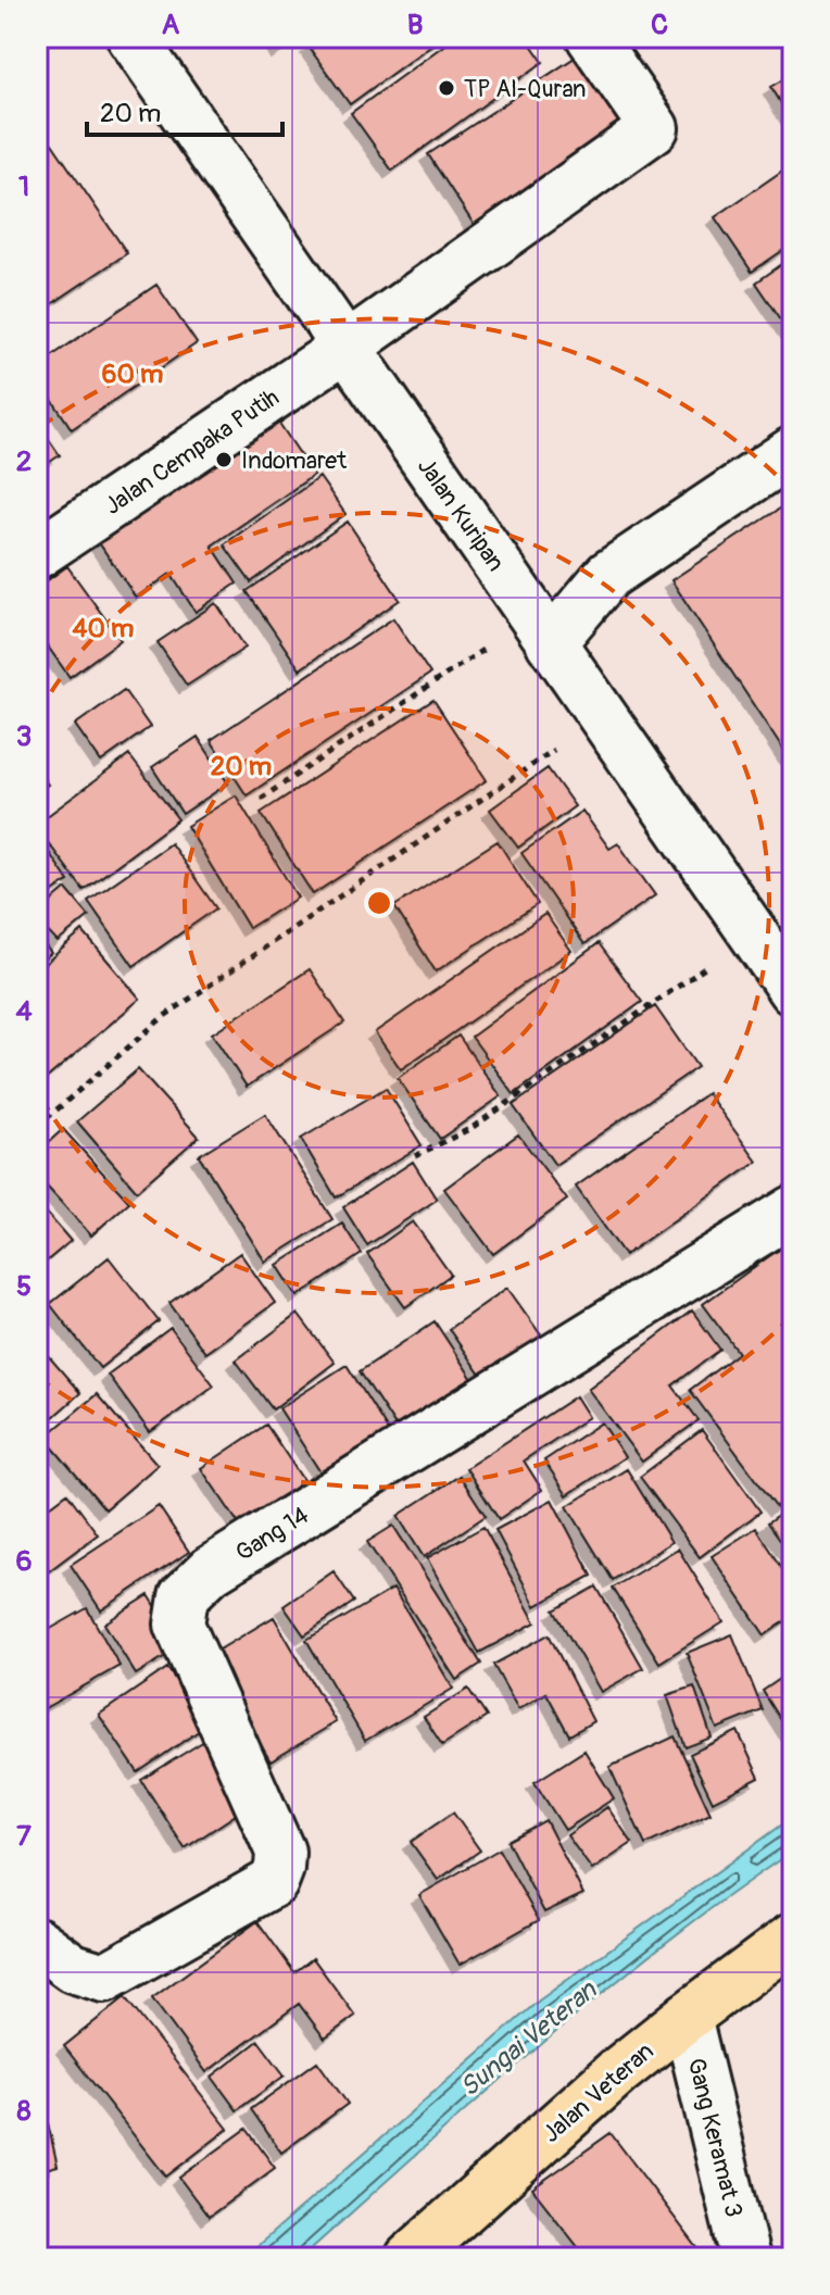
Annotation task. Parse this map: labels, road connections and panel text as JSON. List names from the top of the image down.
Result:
{
  "streets": {
    "main road": ["Jalan Veteran"],
    "street": [
      "Jalan Cempaka Putih",
      "Jalan Kuripan",
      "Gang 14",
      "Gang Keramat 3"
    ]
  },
  "crossings": [
    ["Jalan Cempaka Putih", "Jalan Kuripan"],
    ["Jalan Veteran", "Gang Keramat 3"]
  ],
  "water": ["Sungai Veteran"],
  "places": ["TP Al-Quran", "Indomaret"],
  "scale_bar": "20 m",
  "grid": {
    "columns": ["A", "B", "C"],
    "rows": [
      "1",
      "2",
      "3",
      "4",
      "5",
      "6",
      "7",
      "8"
    ]
  },
  "rings": ["60 m", "40 m", "20 m"]
}
